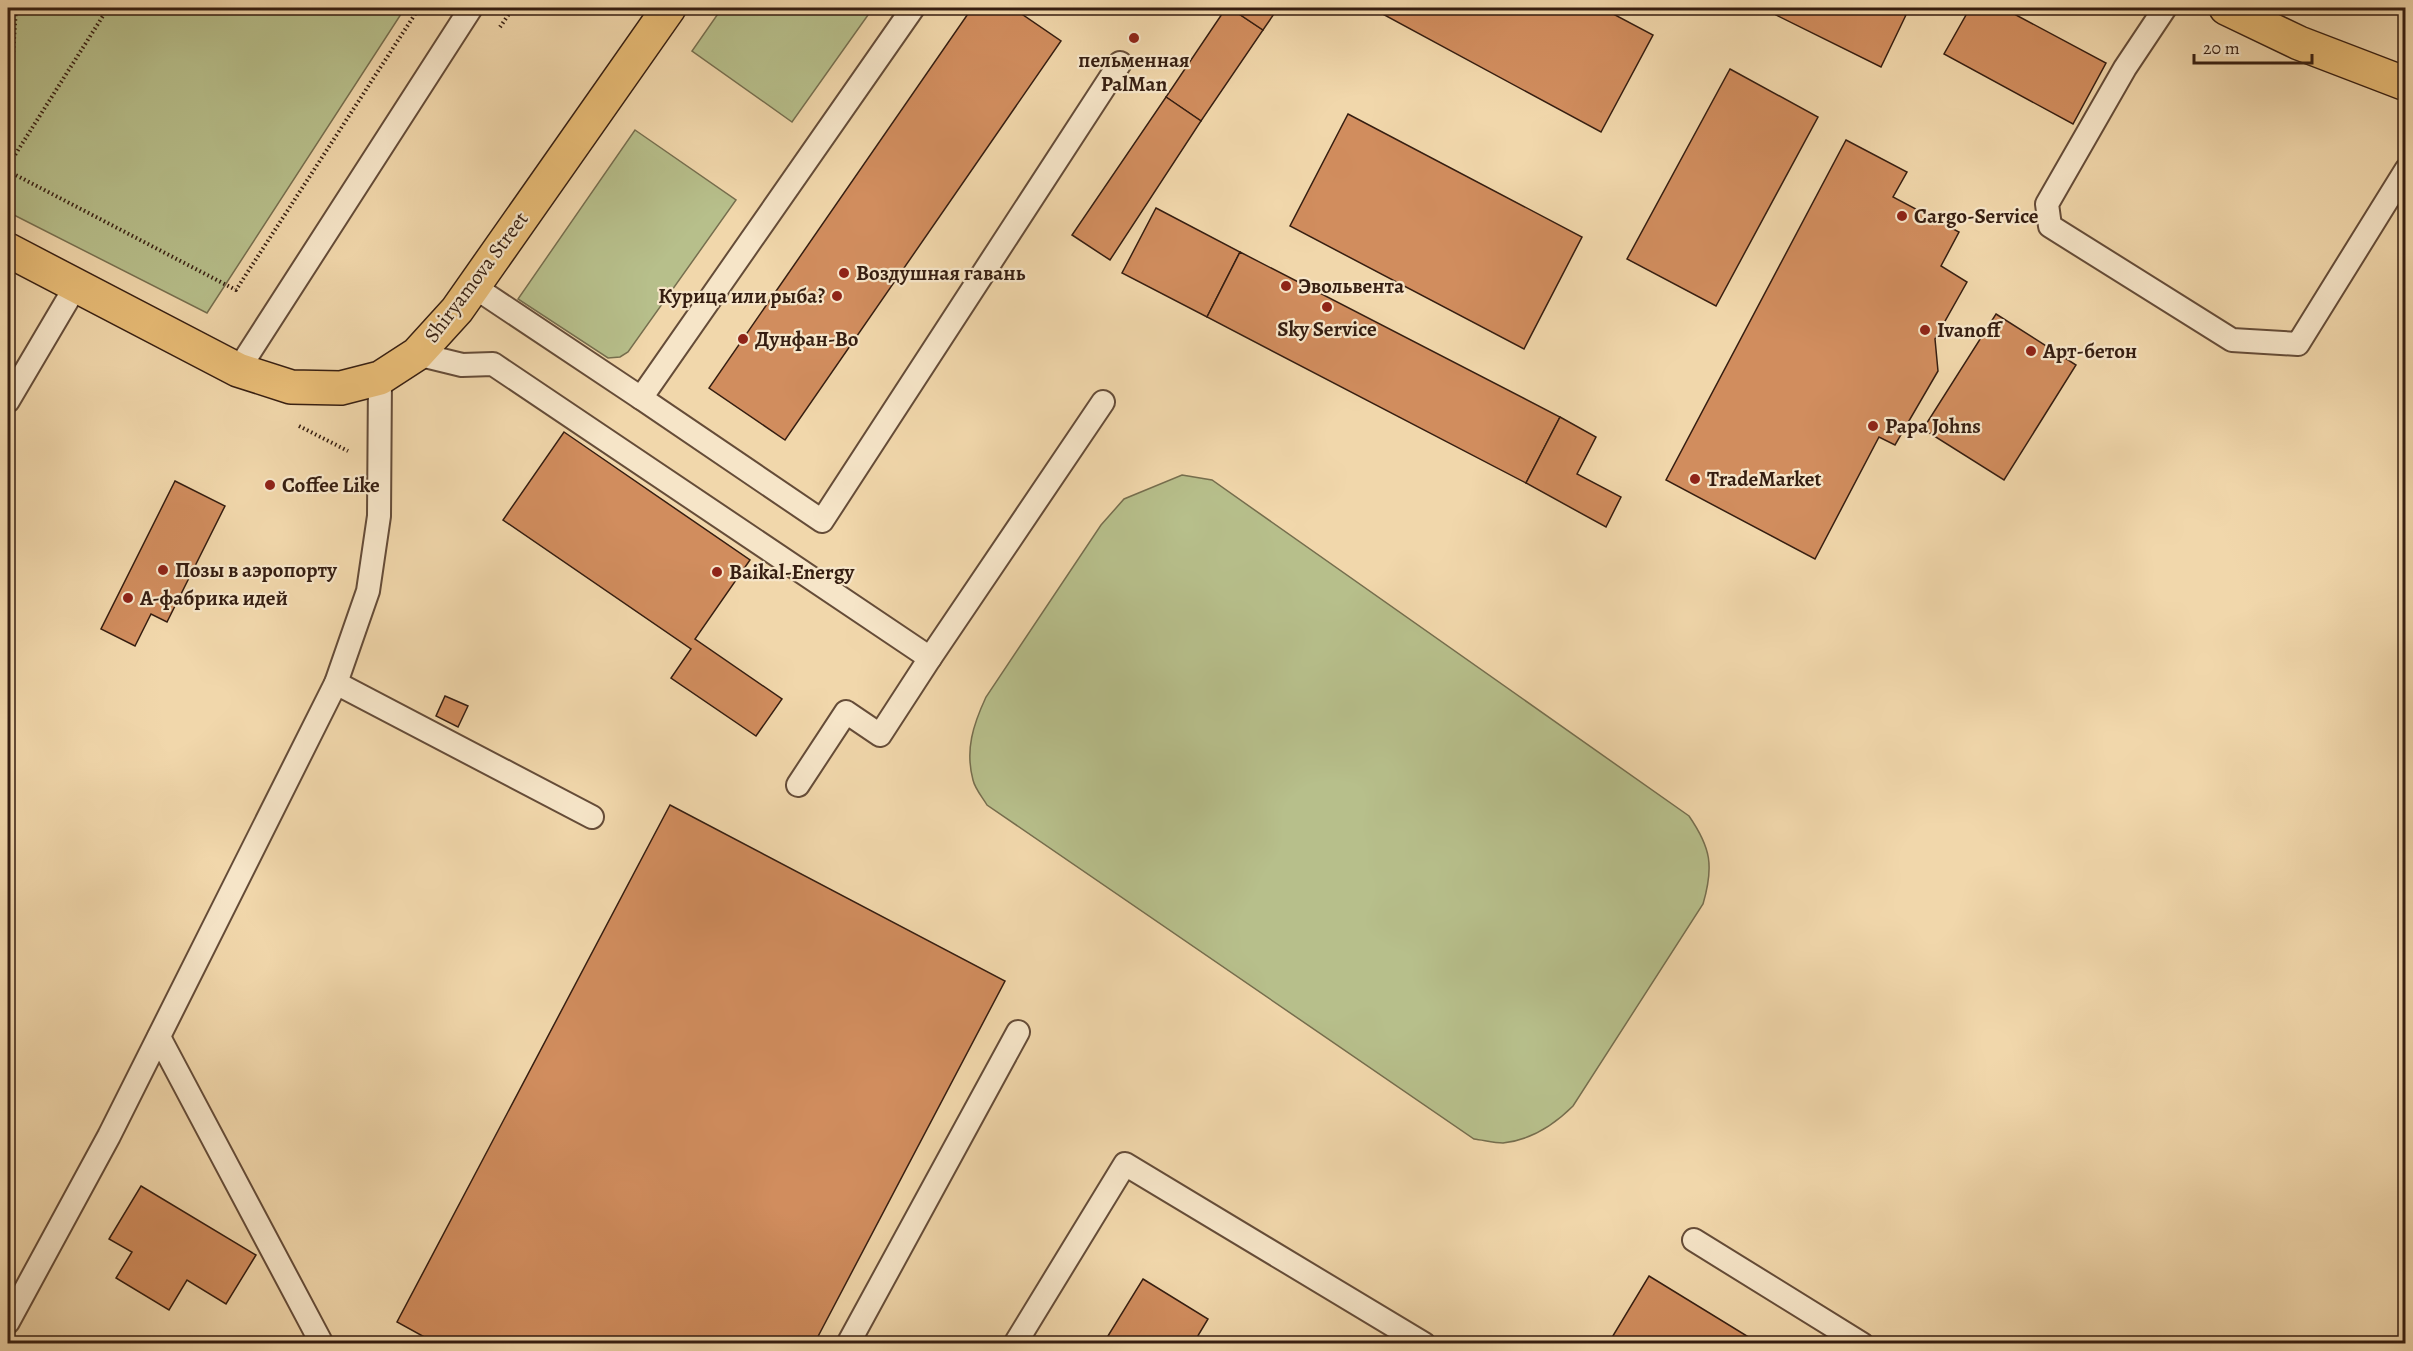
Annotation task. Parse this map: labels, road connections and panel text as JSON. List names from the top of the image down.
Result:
{
  "streets": {
    "main road": ["Shiryamova Street"]
  },
  "places": [
    "пельменная PalMan",
    "Cargo-Service",
    "Воздушная гавань",
    "Эвольвента",
    "Курица или рыба?",
    "Sky Service",
    "Ivanoff",
    "Дунфан-Во",
    "Арт-бетон",
    "Papa Johns",
    "TradeMarket",
    "Coffee Like",
    "Позы в аэропорту",
    "Baikal-Energy",
    "А-фабрика идей"
  ],
  "scale_bar": "20 m"
}
